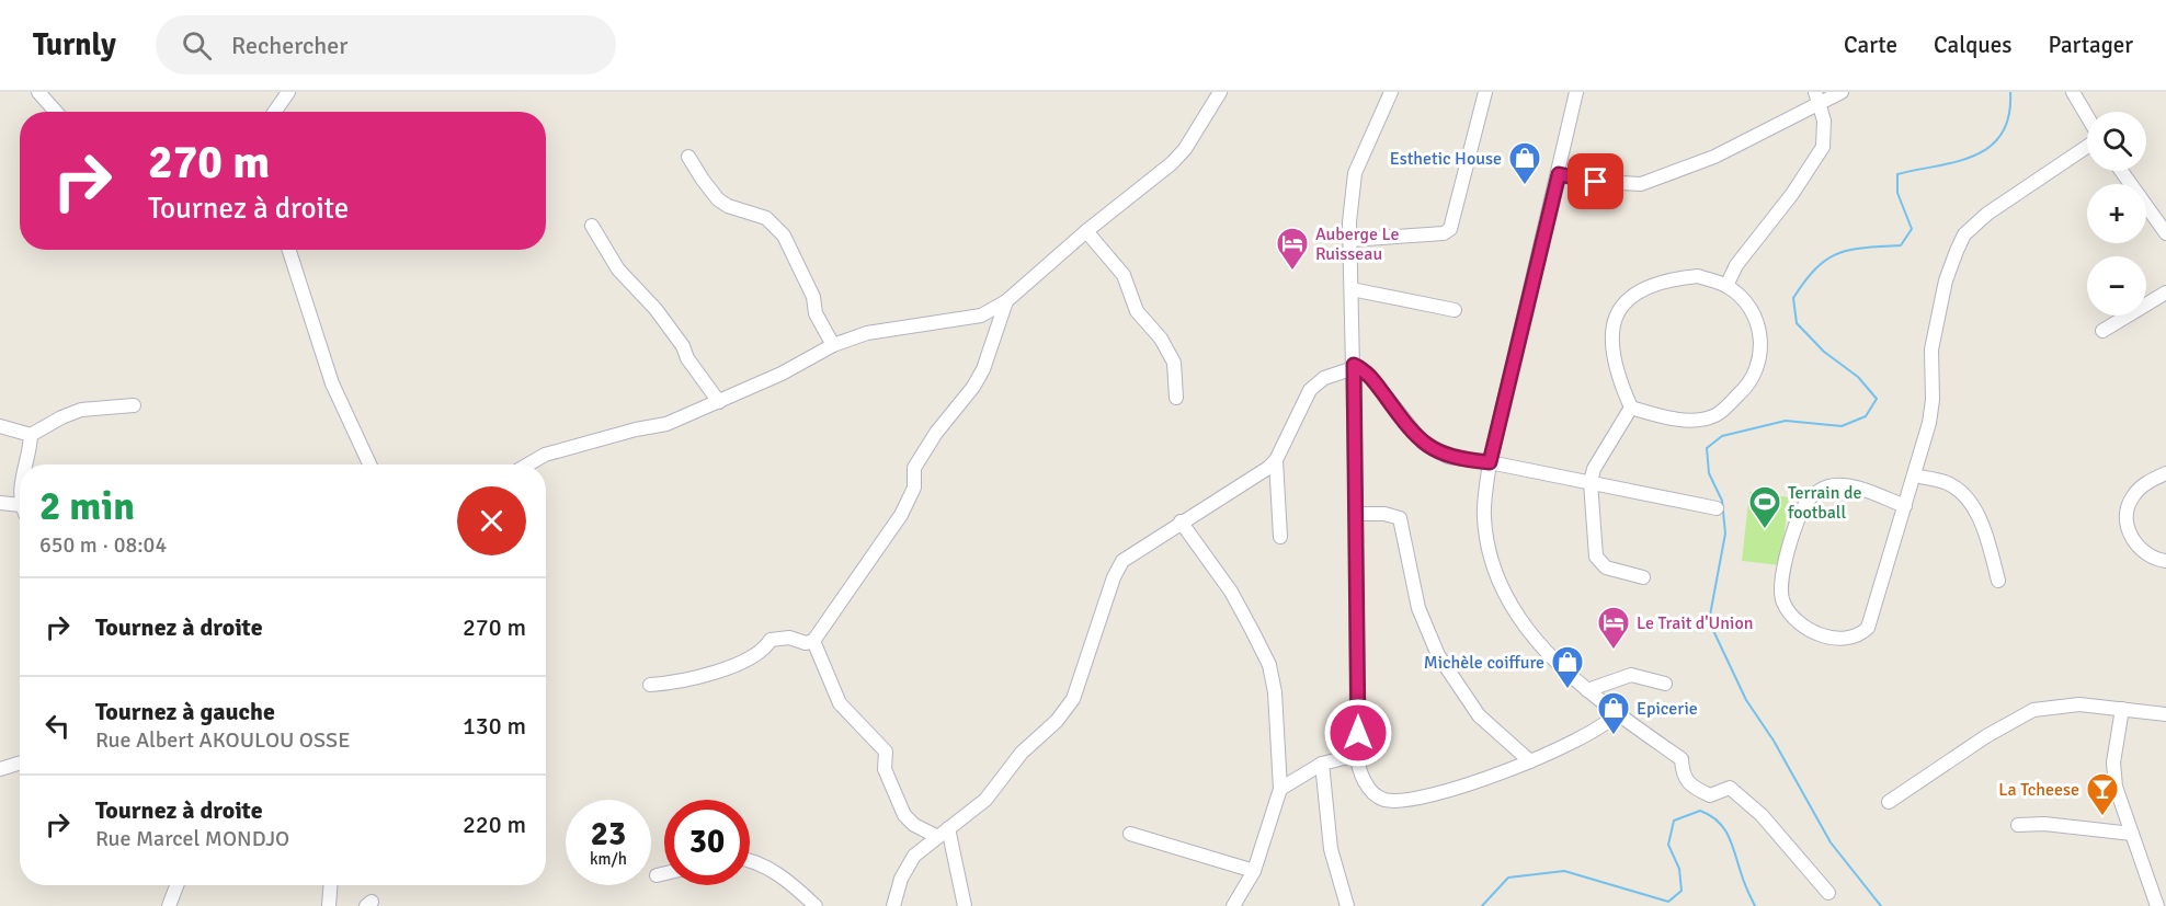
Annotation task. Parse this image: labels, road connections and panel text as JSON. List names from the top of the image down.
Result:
{
  "places": {
    "shop": ["Esthetic House", "Michèle coiffure", "Epicerie"],
    "hotel": ["Auberge Le Ruisseau", "Le Trait d'Union"],
    "sports": ["Terrain de football"],
    "bar": ["La Tcheese"]
  },
  "page": {
    "header": "Turnly",
    "search": "Rechercher",
    "nav": ["Carte", "Calques", "Partager"],
    "map_buttons": ["+", "−"],
    "turn": ["270 m", "Tournez à droite"],
    "heading": ["2 min", "650 m · 08:04"],
    "list": [
      {
        "name": "Tournez à droite",
        "value": "270 m"
      },
      {
        "name": "Tournez à gauche",
        "note": "Rue Albert AKOULOU OSSE",
        "value": "130 m"
      },
      {
        "name": "Tournez à droite",
        "note": "Rue Marcel MONDJO",
        "value": "220 m"
      }
    ],
    "speed": "23 km/h",
    "limit": "30"
  }
}
